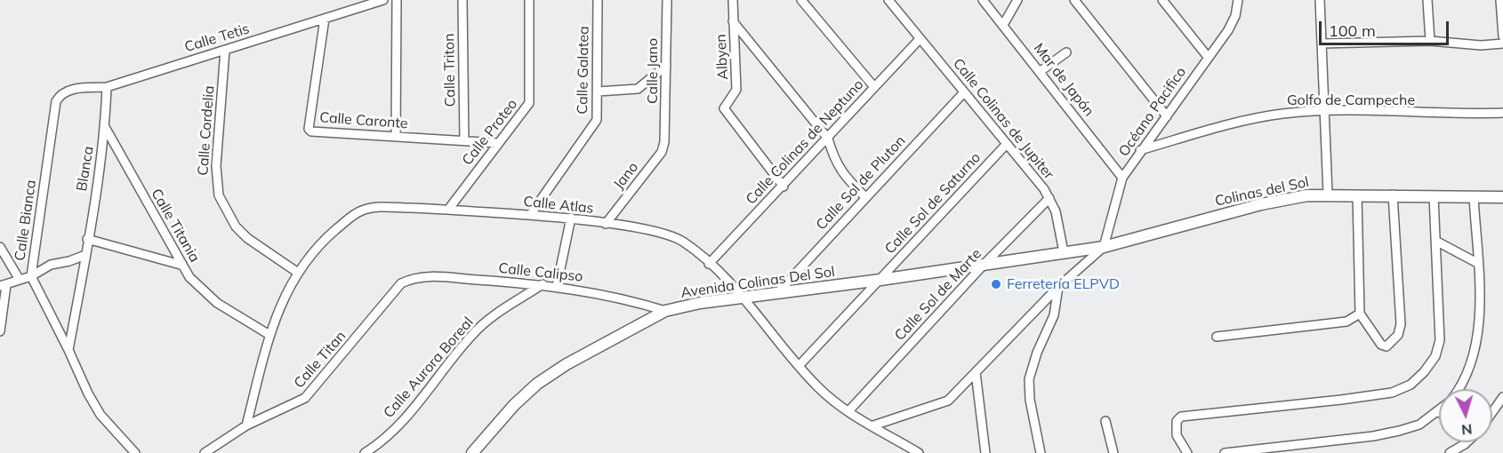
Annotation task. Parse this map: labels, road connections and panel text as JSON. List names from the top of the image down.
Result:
{
  "streets": {
    "street": [
      "Calle Tetis",
      "Albyen",
      "Calle Triton",
      "Calle Galatea",
      "Calle Jano",
      "Mar de Japón",
      "Golfo de Campeche",
      "Océano Pacifico",
      "Calle Colinas de Jupiter",
      "Calle Caronte",
      "Calle Cordelia",
      "Calle Proteo",
      "Calle Colinas de Neptuno",
      "Blanca",
      "Jano",
      "Calle Sol de Pluton",
      "Colinas del Sol",
      "Calle Sol de Saturno",
      "Calle Atlas",
      "Calle Bianca",
      "Calle Titania",
      "Calle Calipso",
      "Avenida Colinas Del Sol",
      "Calle Sol de Marte",
      "Calle Titan",
      "Calle Aurora Boreal"
    ]
  },
  "crossings": [
    ["Calle Tetis", "Calle Caronte"],
    ["Calle Tetis", "Calle Cordelia"],
    ["Calle Tetis", "Blanca"],
    ["Calle Tetis", "Calle Bianca"],
    ["Albyen", "Calle Colinas de Neptuno"],
    ["Calle Triton", "Calle Caronte"],
    ["Calle Galatea", "Calle Atlas"],
    ["Calle Jano", "Jano"],
    ["Mar de Japón", "Océano Pacifico"],
    ["Golfo de Campeche", "Océano Pacifico"],
    ["Océano Pacifico", "Colinas del Sol"],
    ["Calle Colinas de Jupiter", "Calle Colinas de Neptuno"],
    ["Calle Colinas de Jupiter", "Calle Sol de Pluton"],
    ["Calle Colinas de Jupiter", "Colinas del Sol"],
    ["Calle Colinas de Jupiter", "Calle Sol de Saturno"],
    ["Calle Colinas de Jupiter", "Avenida Colinas Del Sol"],
    ["Calle Colinas de Jupiter", "Calle Sol de Marte"],
    ["Calle Caronte", "Calle Proteo"],
    ["Calle Cordelia", "Calle Atlas"],
    ["Calle Proteo", "Calle Atlas"],
    ["Calle Colinas de Neptuno", "Calle Atlas"],
    ["Blanca", "Calle Titania"],
    ["Jano", "Calle Atlas"],
    ["Calle Sol de Pluton", "Avenida Colinas Del Sol"],
    ["Colinas del Sol", "Avenida Colinas Del Sol"],
    ["Calle Sol de Saturno", "Avenida Colinas Del Sol"],
    ["Calle Atlas", "Calle Titania"],
    ["Calle Atlas", "Avenida Colinas Del Sol"],
    ["Calle Atlas", "Calle Sol de Marte"],
    ["Calle Atlas", "Calle Titan"],
    ["Calle Calipso", "Avenida Colinas Del Sol"],
    ["Calle Calipso", "Calle Titan"],
    ["Calle Calipso", "Calle Aurora Boreal"],
    ["Avenida Colinas Del Sol", "Calle Sol de Marte"]
  ],
  "places": ["Ferretería ELPVD"],
  "scale_bar": "100 m",
  "north": "bottom"
}
